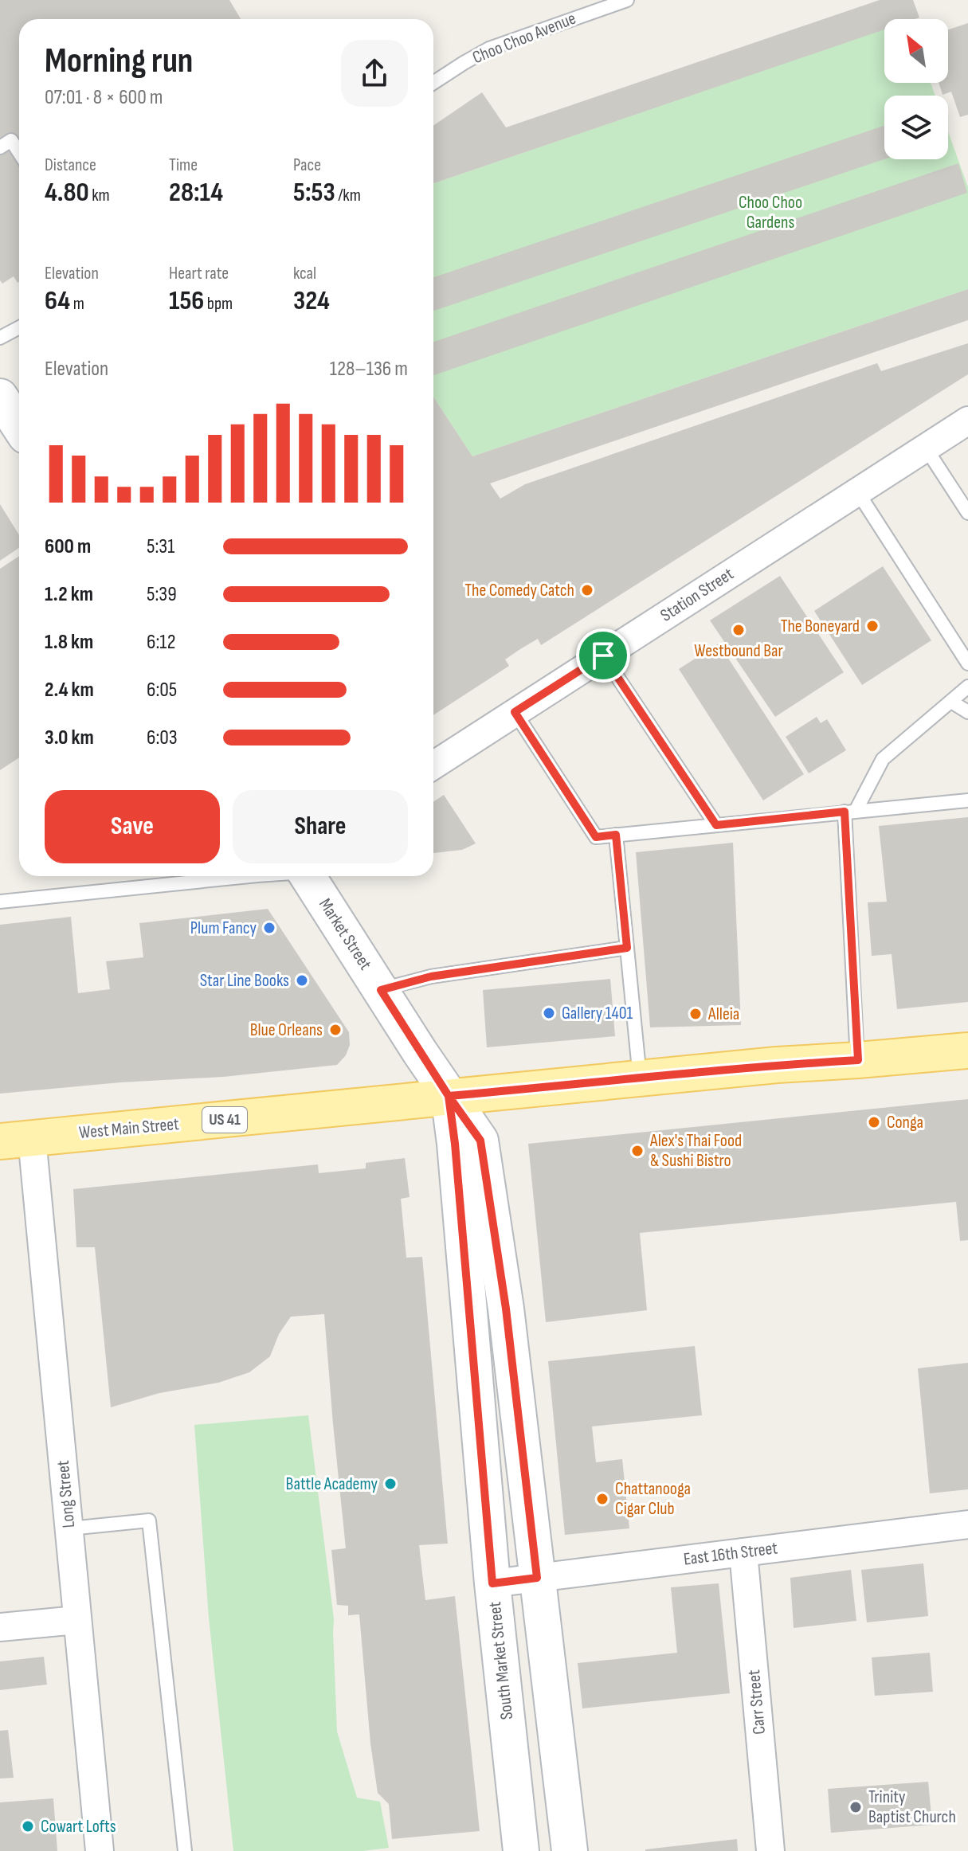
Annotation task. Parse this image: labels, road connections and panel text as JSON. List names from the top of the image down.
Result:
{
  "streets": {
    "main road": [
      "Market Street",
      "US 41",
      "West Main Street",
      "South Market Street"
    ],
    "street": [
      "Station Street",
      "Long Street",
      "East 16th Street",
      "Carr Street"
    ],
    "lane": ["Choo Choo Avenue"]
  },
  "crossings": [
    ["Market Street", "US 41"],
    ["Market Street", "West Main Street"],
    ["Market Street", "South Market Street"],
    ["US 41", "West Main Street"],
    ["US 41", "South Market Street"],
    ["West Main Street", "Long Street"],
    ["West Main Street", "South Market Street"],
    ["East 16th Street", "South Market Street"],
    ["East 16th Street", "Carr Street"]
  ],
  "parks": ["Choo Choo Gardens"],
  "places": [
    "The Comedy Catch",
    "The Boneyard",
    "Westbound Bar",
    "Plum Fancy",
    "Star Line Books",
    "Gallery 1401",
    "Alleia",
    "Blue Orleans",
    "Conga",
    "Alex's Thai Food & Sushi Bistro",
    "Battle Academy",
    "Chattanooga Cigar Club",
    "Trinity Baptist Church",
    "Cowart Lofts"
  ],
  "north": "top left",
  "page": {
    "heading": ["Morning run", "07:01 · 8 × 600 m"],
    "stats": [
      ["Distance", "4.80 km"],
      ["Time", "28:14"],
      ["Pace", "5:53 /km"],
      ["Elevation", "64 m"],
      ["Heart rate", "156 bpm"],
      ["kcal", "324"]
    ],
    "chart": ["Elevation", "128–136 m"],
    "list": [
      {
        "name": "600 m",
        "note": "5:31"
      },
      {
        "name": "1.2 km",
        "note": "5:39"
      },
      {
        "name": "1.8 km",
        "note": "6:12"
      },
      {
        "name": "2.4 km",
        "note": "6:05"
      },
      {
        "name": "3.0 km",
        "note": "6:03"
      }
    ],
    "buttons": ["Save", "Share"]
  }
}
